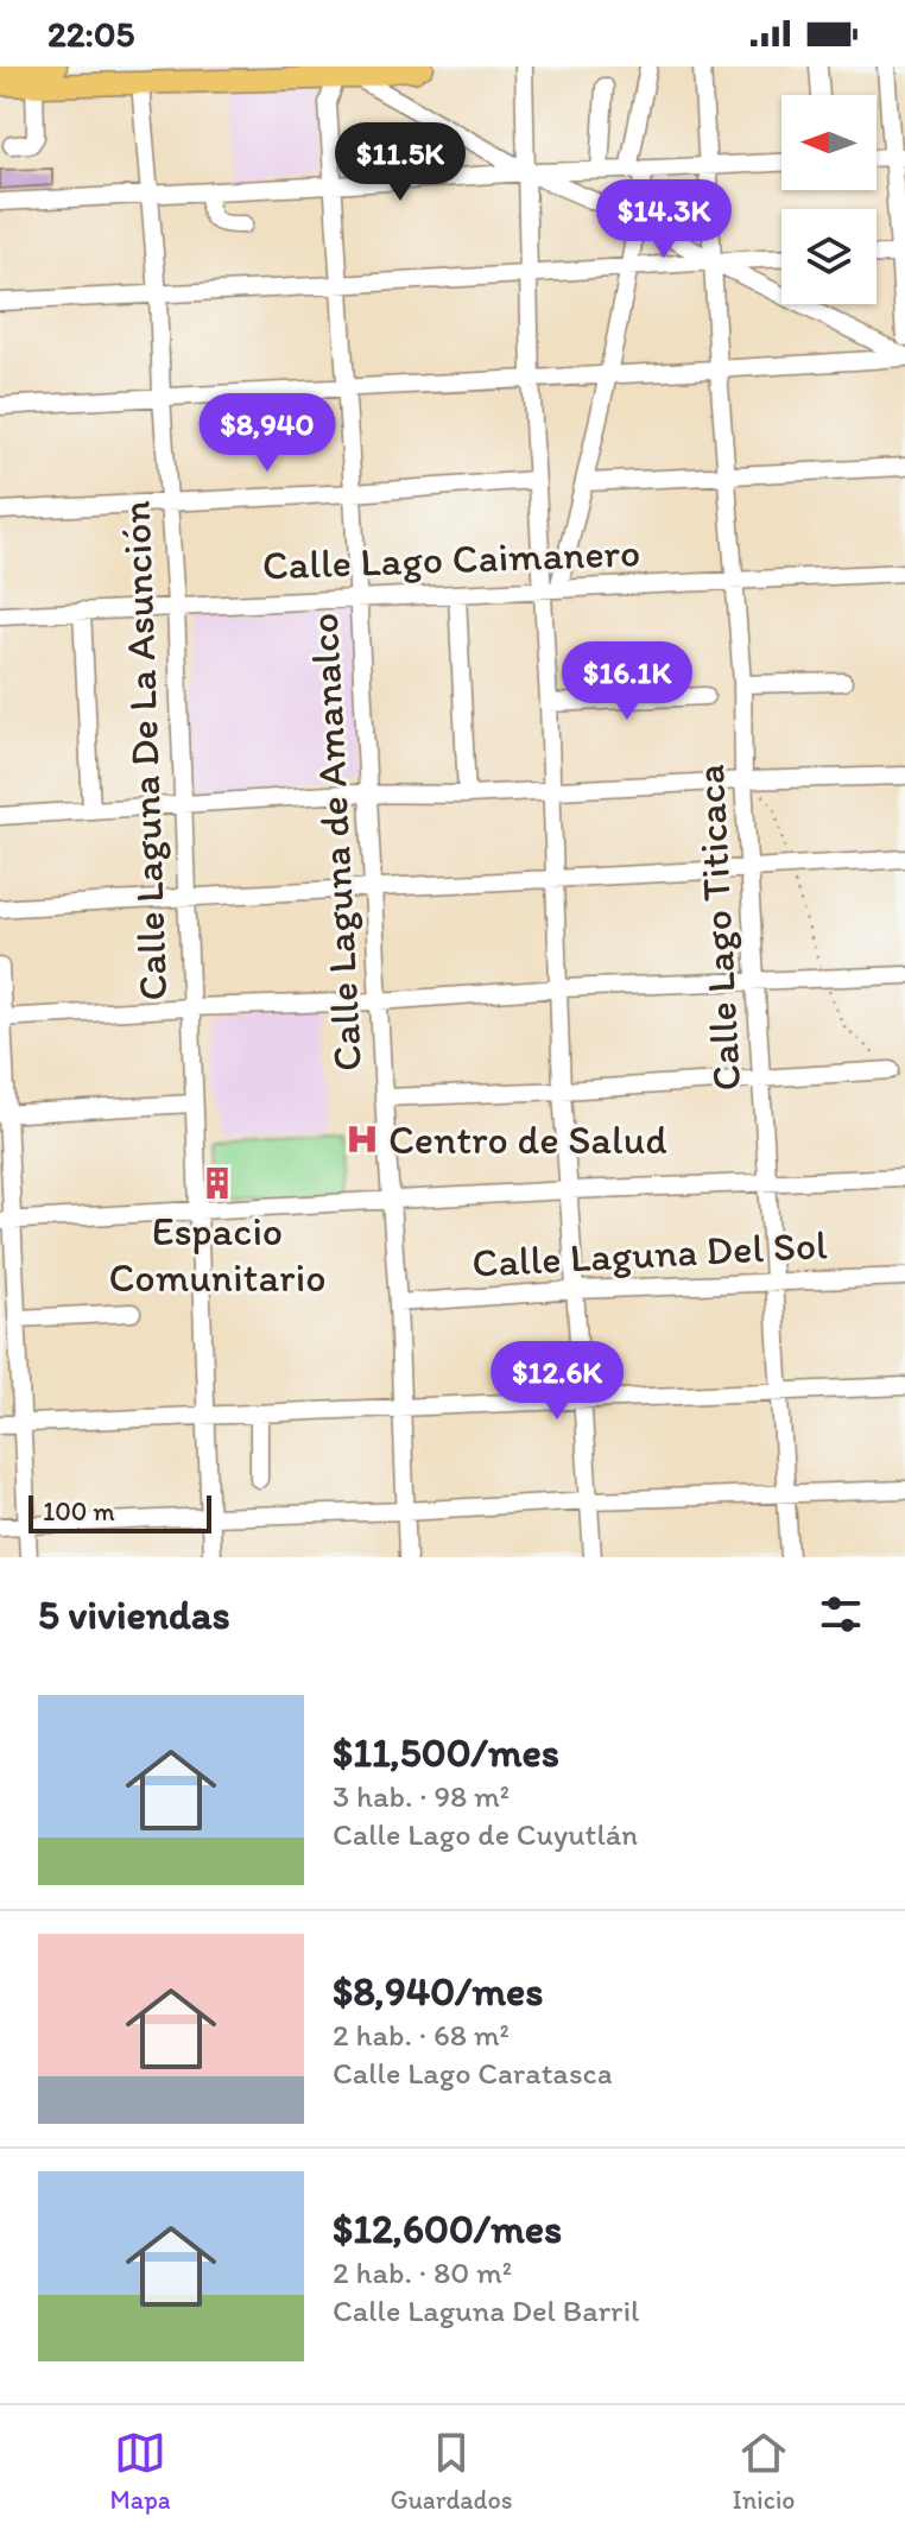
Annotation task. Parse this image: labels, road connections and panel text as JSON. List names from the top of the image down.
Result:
{
  "streets": {
    "street": [
      "Calle Lago Caimanero",
      "Calle Laguna De La Asunción",
      "Calle Laguna de Amanalco",
      "Calle Lago Titicaca",
      "Calle Laguna Del Sol"
    ]
  },
  "crossings": [
    ["Calle Lago Caimanero", "Calle Laguna De La Asunción"],
    ["Calle Lago Caimanero", "Calle Laguna de Amanalco"],
    ["Calle Lago Caimanero", "Calle Lago Titicaca"],
    ["Calle Laguna de Amanalco", "Calle Laguna Del Sol"],
    ["Calle Lago Titicaca", "Calle Laguna Del Sol"]
  ],
  "places": {
    "hospital": ["Centro de Salud"],
    "building": ["Espacio Comunitario"]
  },
  "scale_bar": "100 m",
  "north": "left",
  "page": {
    "status": "22:05",
    "price": [
      "$11.5K",
      "$14.3K",
      "$8,940",
      "$16.1K",
      "$12.6K"
    ],
    "scale": "100 m",
    "heading": "5 viviendas",
    "list": [
      {
        "name": "$11,500/mes",
        "note": "3 hab. · 98 m² · Calle Lago de Cuyutlán"
      },
      {
        "name": "$8,940/mes",
        "note": "2 hab. · 68 m² · Calle Lago Caratasca"
      },
      {
        "name": "$12,600/mes",
        "note": "2 hab. · 80 m² · Calle Laguna Del Barril"
      }
    ],
    "tabs": ["Mapa", "Guardados", "Inicio"]
  }
}
